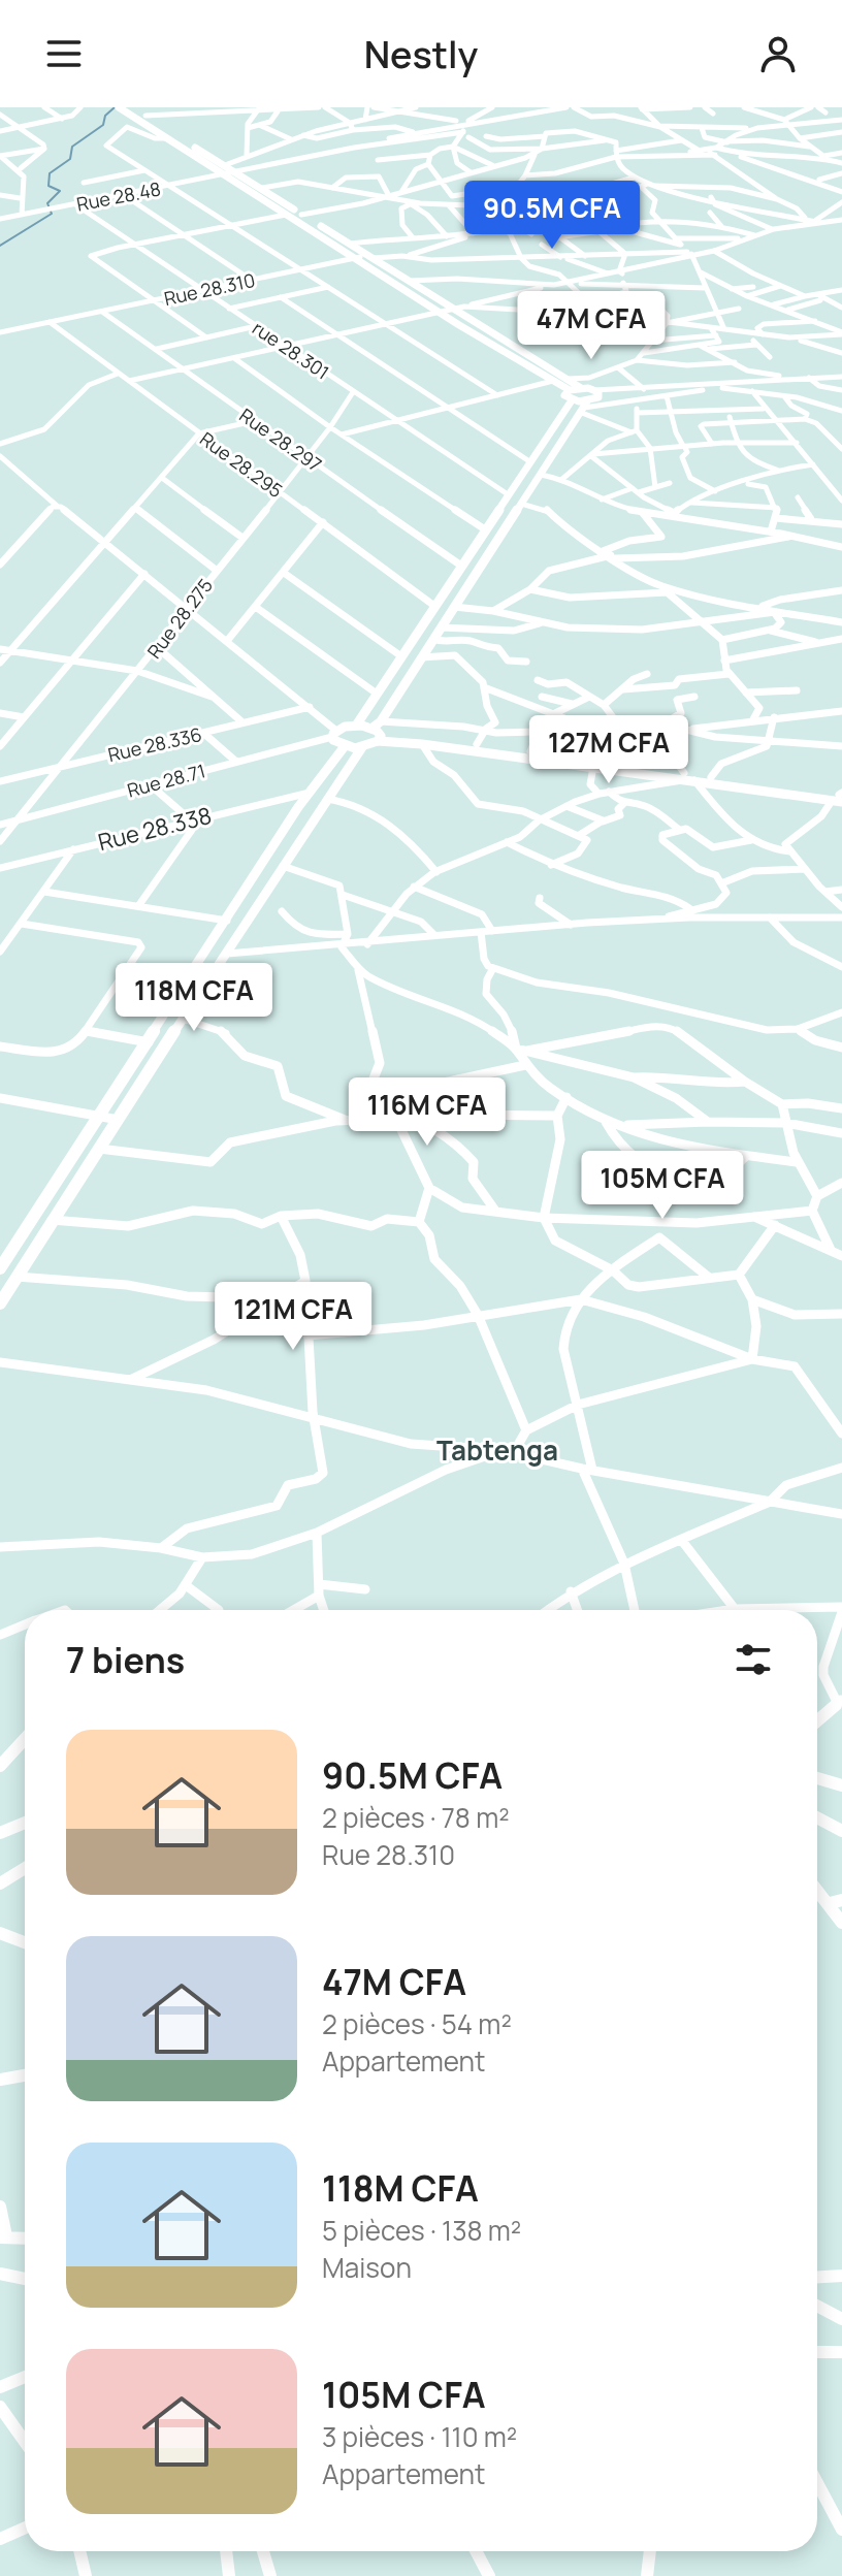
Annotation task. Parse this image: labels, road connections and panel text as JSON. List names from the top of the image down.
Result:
{
  "streets": {
    "street": [
      "Rue 28.48",
      "Rue 28.310",
      "rue 28.301",
      "Rue 28.297",
      "Rue 28.295",
      "Rue 28.275",
      "Rue 28.336",
      "Rue 28.71",
      "Rue 28.338"
    ]
  },
  "crossings": [
    ["Rue 28.48", "rue 28.301"],
    ["Rue 28.310", "rue 28.301"],
    ["Rue 28.310", "Rue 28.297"],
    ["Rue 28.310", "Rue 28.295"],
    ["rue 28.301", "Rue 28.275"],
    ["Rue 28.297", "Rue 28.275"],
    ["Rue 28.295", "Rue 28.275"],
    ["Rue 28.275", "Rue 28.336"],
    ["Rue 28.275", "Rue 28.71"]
  ],
  "districts": ["Tabtenga"],
  "page": {
    "header": "Nestly",
    "price": [
      "90.5M CFA",
      "47M CFA",
      "127M CFA",
      "118M CFA",
      "116M CFA",
      "105M CFA",
      "121M CFA"
    ],
    "heading": "7 biens",
    "list": [
      {
        "name": "90.5M CFA",
        "note": "2 pièces · 78 m² · Rue 28.310"
      },
      {
        "name": "47M CFA",
        "note": "2 pièces · 54 m² · Appartement"
      },
      {
        "name": "118M CFA",
        "note": "5 pièces · 138 m² · Maison"
      },
      {
        "name": "105M CFA",
        "note": "3 pièces · 110 m² · Appartement"
      }
    ]
  }
}
